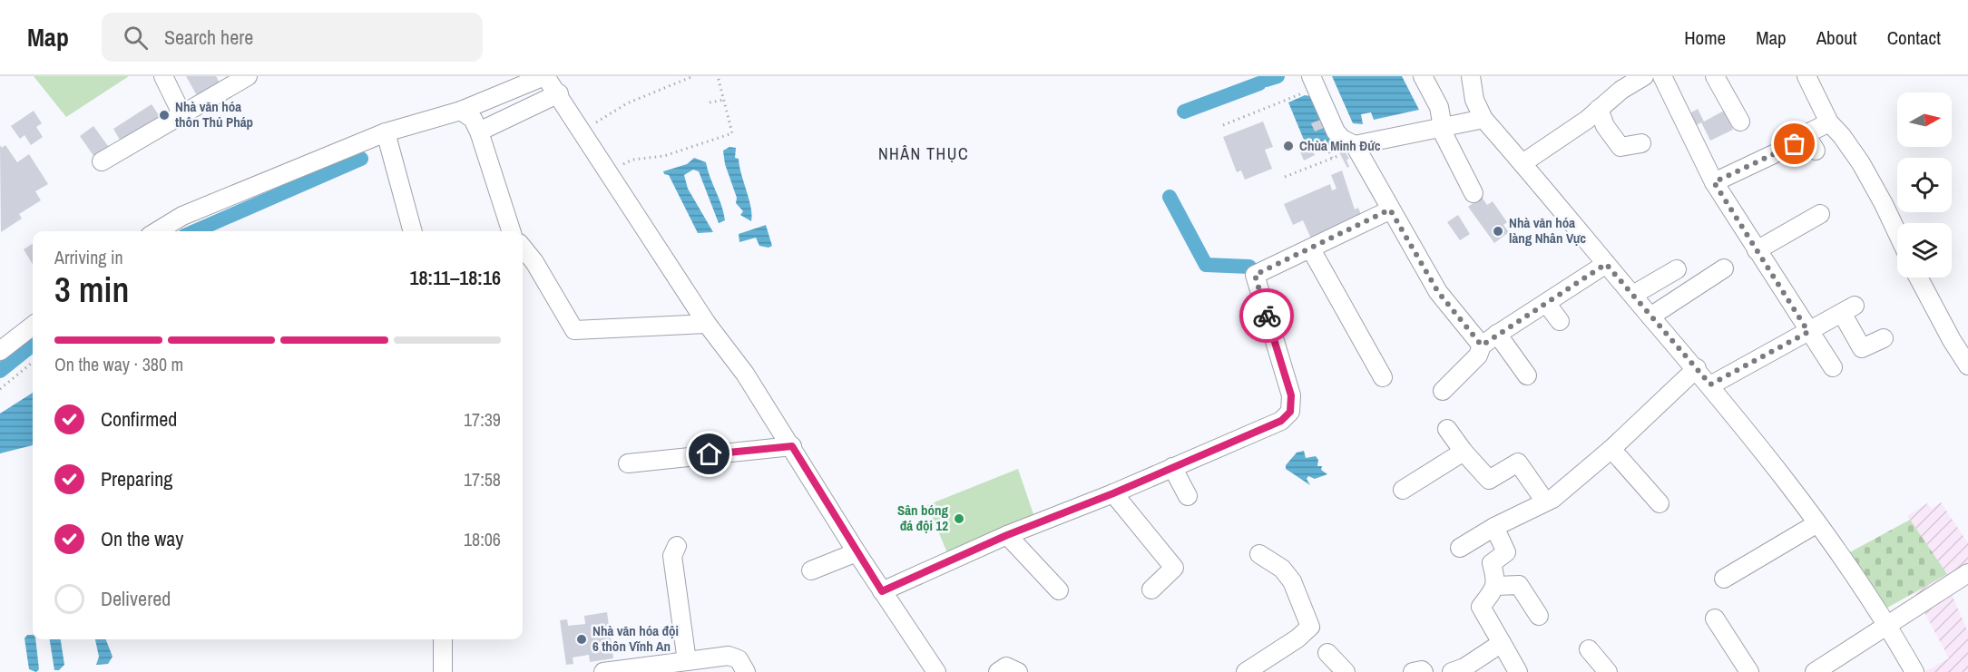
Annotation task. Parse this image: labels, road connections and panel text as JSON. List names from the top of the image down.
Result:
{
  "districts": ["NHÂN THỤC"],
  "places": [
    "Nhà văn hóa thôn Thủ Pháp",
    "Chùa Minh Đức",
    "Nhà văn hóa làng Nhân Vực",
    "Sân bóng đá đội 12",
    "Nhà văn hóa đội 6 thôn Vĩnh An"
  ],
  "north": "right",
  "page": {
    "header": "Map",
    "search": "Search here",
    "nav": [
      "Home",
      "Map",
      "About",
      "Contact"
    ],
    "heading": ["3 min", "Arriving in", "18:11–18:16"],
    "bar": "On the way · 380 m",
    "list": [
      ["Confirmed", "17:39"],
      ["Preparing", "17:58"],
      ["On the way", "18:06"],
      "Delivered"
    ]
  }
}
